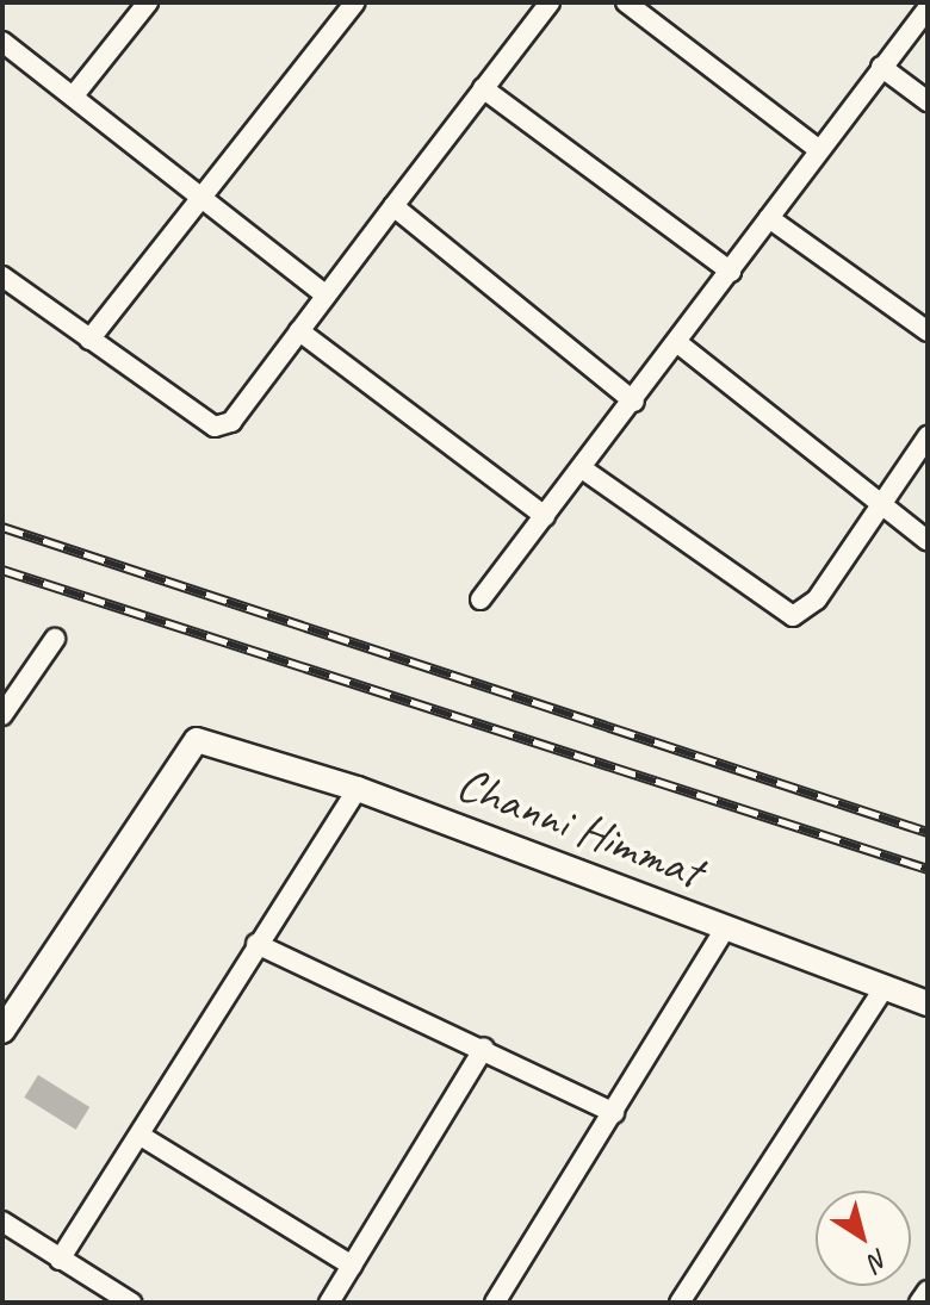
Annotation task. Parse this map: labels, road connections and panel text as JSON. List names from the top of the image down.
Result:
{
  "streets": {
    "street": ["Channi Himmat"]
  },
  "north": "bottom right"
}
